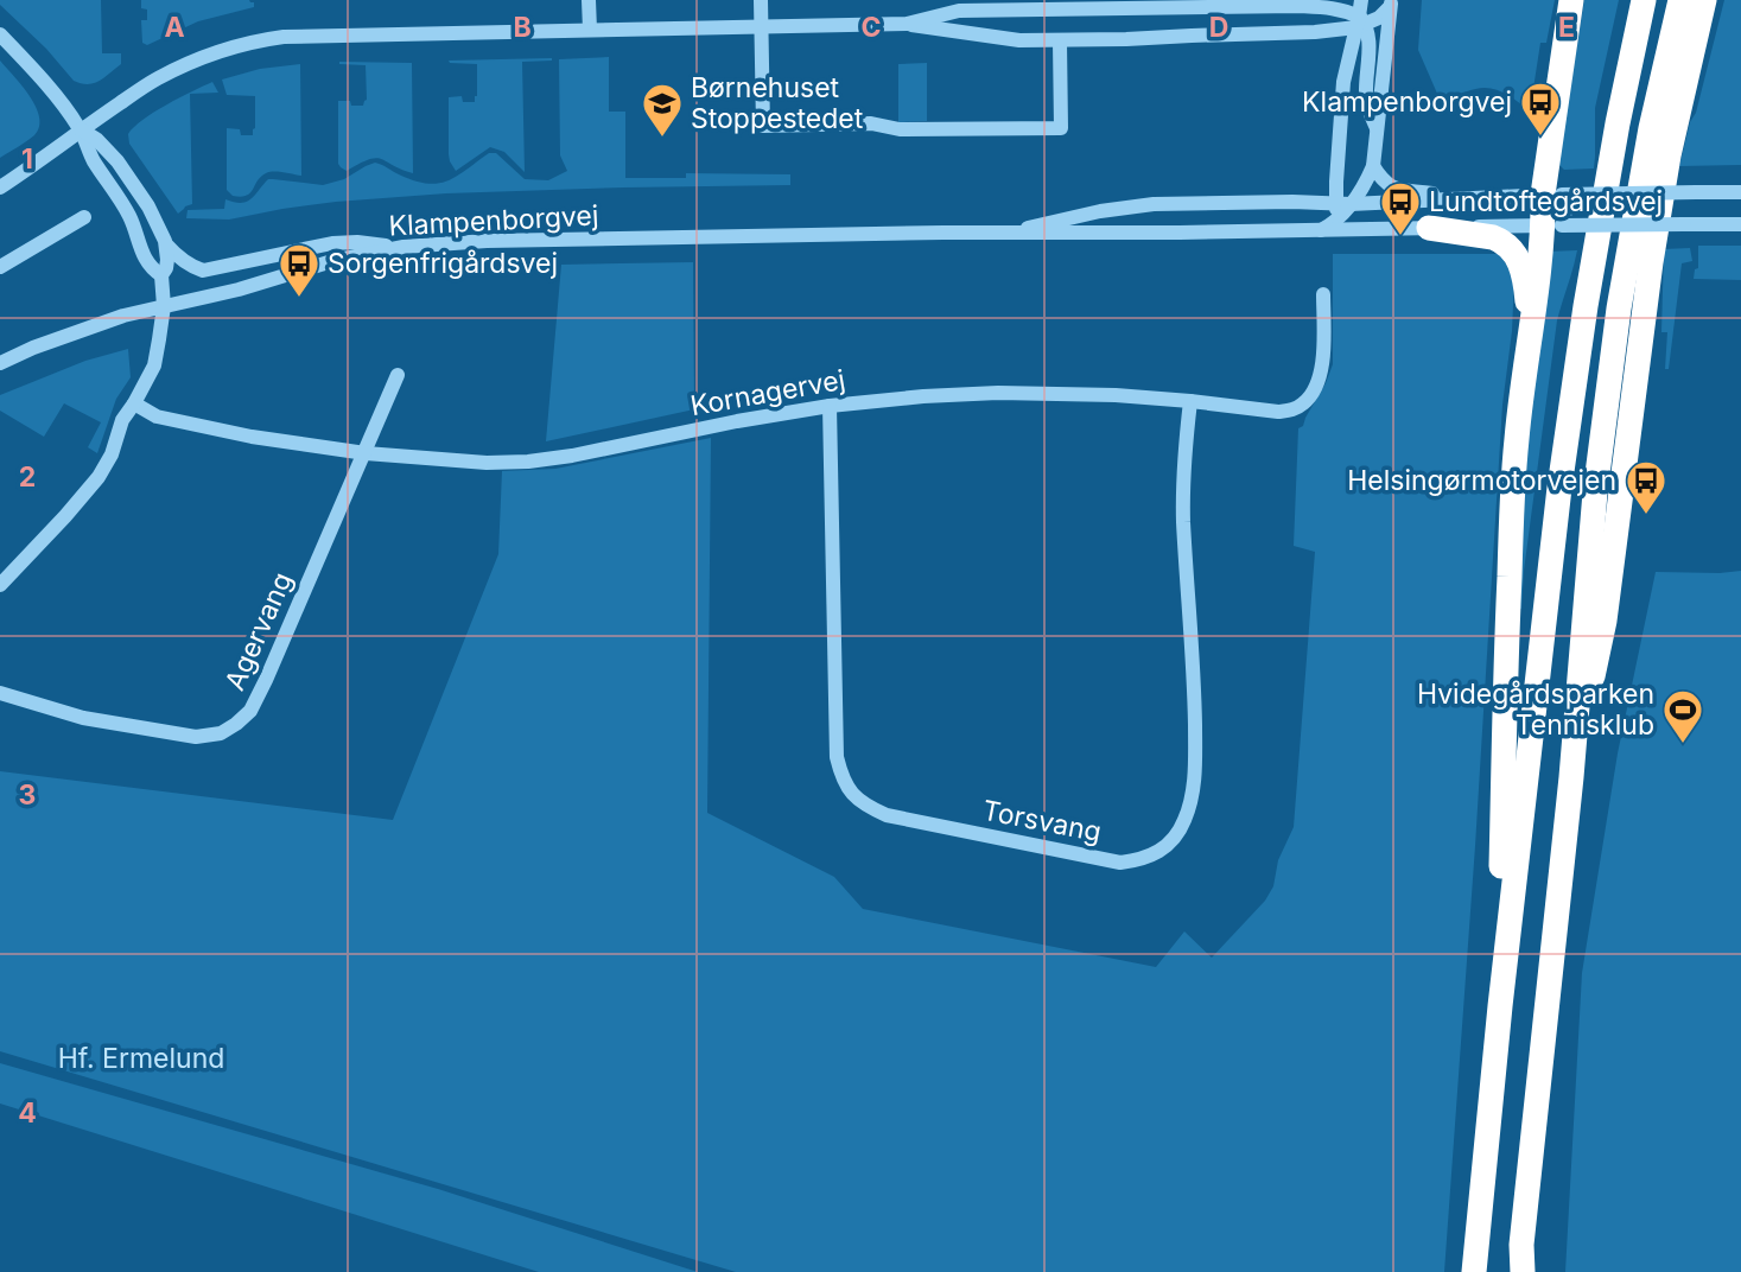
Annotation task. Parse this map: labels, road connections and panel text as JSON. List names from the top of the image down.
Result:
{
  "streets": {
    "street": [
      "Klampenborgvej",
      "Kornagervej",
      "Agervang",
      "Torsvang"
    ]
  },
  "crossings": [
    ["Kornagervej", "Agervang"],
    ["Kornagervej", "Torsvang"]
  ],
  "parks": ["Hf. Ermelund"],
  "places": {
    "bus stop": [
      "Klampenborgvej",
      "Lundtoftegårdsvej",
      "Sorgenfrigårdsvej",
      "Helsingørmotorvejen"
    ],
    "school or university": ["Børnehuset Stoppestedet"],
    "sports": ["Hvidegårdsparken Tennisklub"]
  },
  "grid": {
    "columns": [
      "A",
      "B",
      "C",
      "D",
      "E"
    ],
    "rows": [
      "1",
      "2",
      "3",
      "4"
    ]
  }
}
